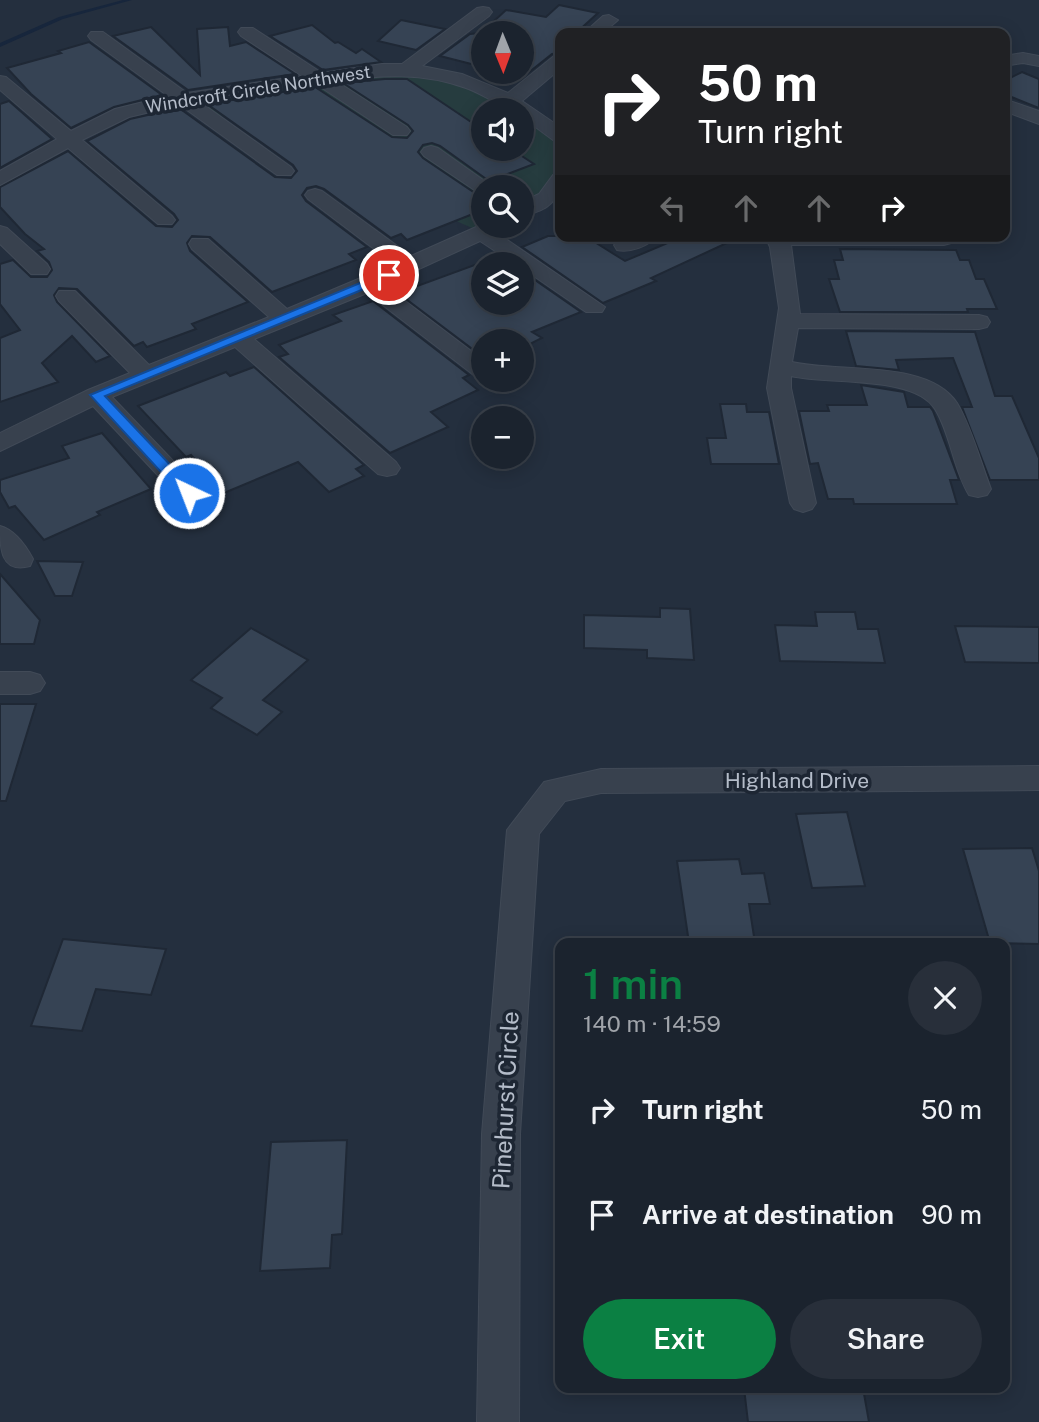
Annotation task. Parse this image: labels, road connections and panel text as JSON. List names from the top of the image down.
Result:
{
  "streets": {
    "street": ["Windcroft Circle Northwest", "Highland Drive", "Pinehurst Circle"]
  },
  "crossings": [
    ["Highland Drive", "Pinehurst Circle"]
  ],
  "north": "bottom",
  "page": {
    "map_buttons": ["+", "−"],
    "turn": ["50 m", "Turn right"],
    "heading": ["1 min", "140 m · 14:59"],
    "list": [
      {
        "name": "Turn right",
        "value": "50 m"
      },
      {
        "name": "Arrive at destination",
        "value": "90 m"
      }
    ],
    "buttons": ["Exit", "Share"]
  }
}
